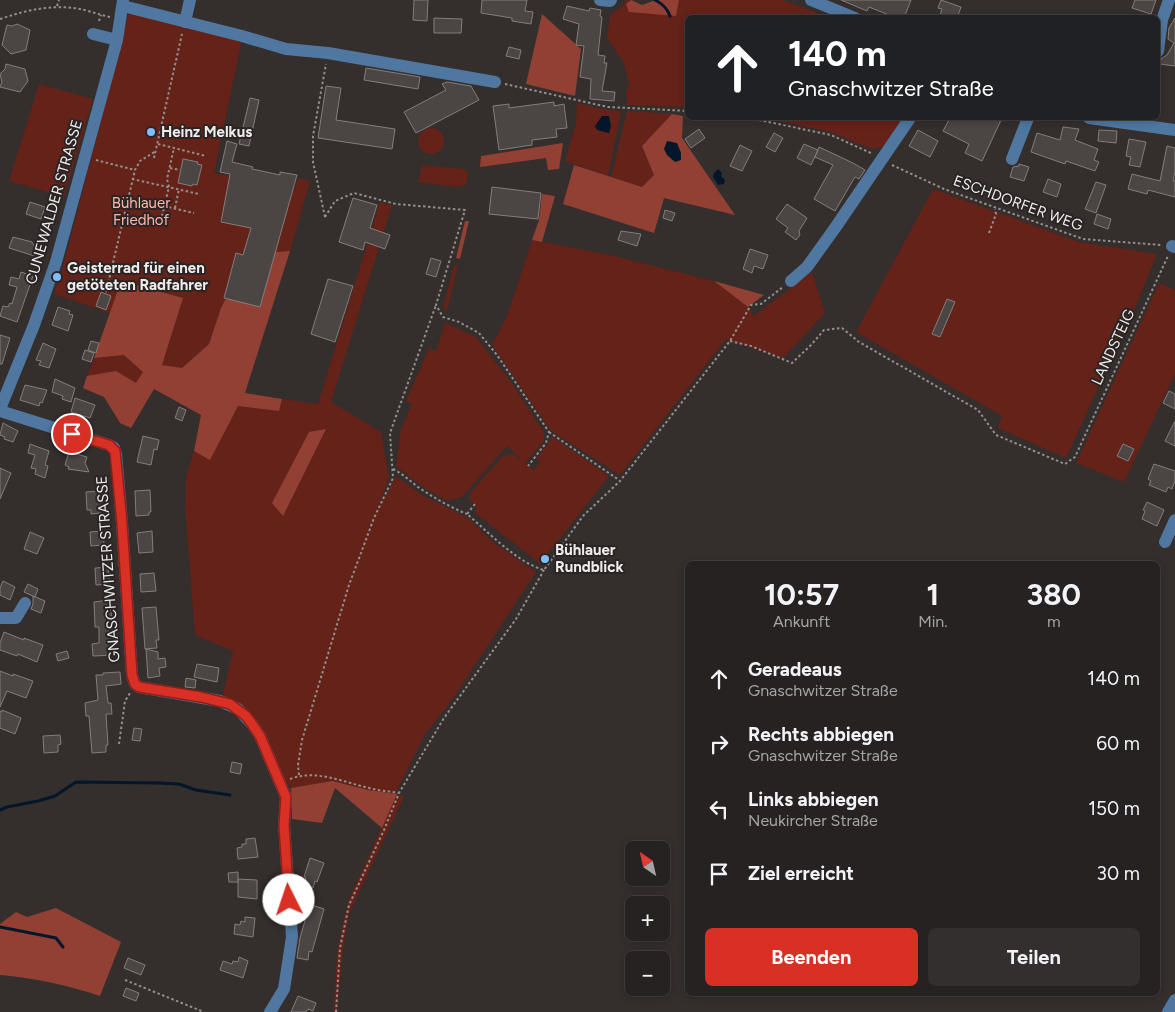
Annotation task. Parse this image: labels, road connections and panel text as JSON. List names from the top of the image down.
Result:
{
  "streets": {
    "street": ["CUNEWALDER STRASSE", "GNASCHWITZER STRASSE"],
    "path": ["ESCHDORFER WEG", "LANDSTEIG"]
  },
  "crossings": [
    ["CUNEWALDER STRASSE", "GNASCHWITZER STRASSE"]
  ],
  "parks": ["Bühlauer Friedhof"],
  "places": ["Heinz Melkus", "Geisterrad für einen getöteten Radfahrer", "Bühlauer Rundblick"],
  "north": "top left",
  "page": {
    "turn": ["140 m", "Gnaschwitzer Straße"],
    "eta": [
      "10:57",
      "Ankunft",
      "1",
      "Min.",
      "380",
      "m"
    ],
    "list": [
      {
        "name": "Geradeaus",
        "note": "Gnaschwitzer Straße",
        "value": "140 m"
      },
      {
        "name": "Rechts abbiegen",
        "note": "Gnaschwitzer Straße",
        "value": "60 m"
      },
      {
        "name": "Links abbiegen",
        "note": "Neukircher Straße",
        "value": "150 m"
      },
      {
        "name": "Ziel erreicht",
        "value": "30 m"
      }
    ],
    "map_buttons": ["+", "−"],
    "buttons": ["Beenden", "Teilen"]
  }
}
